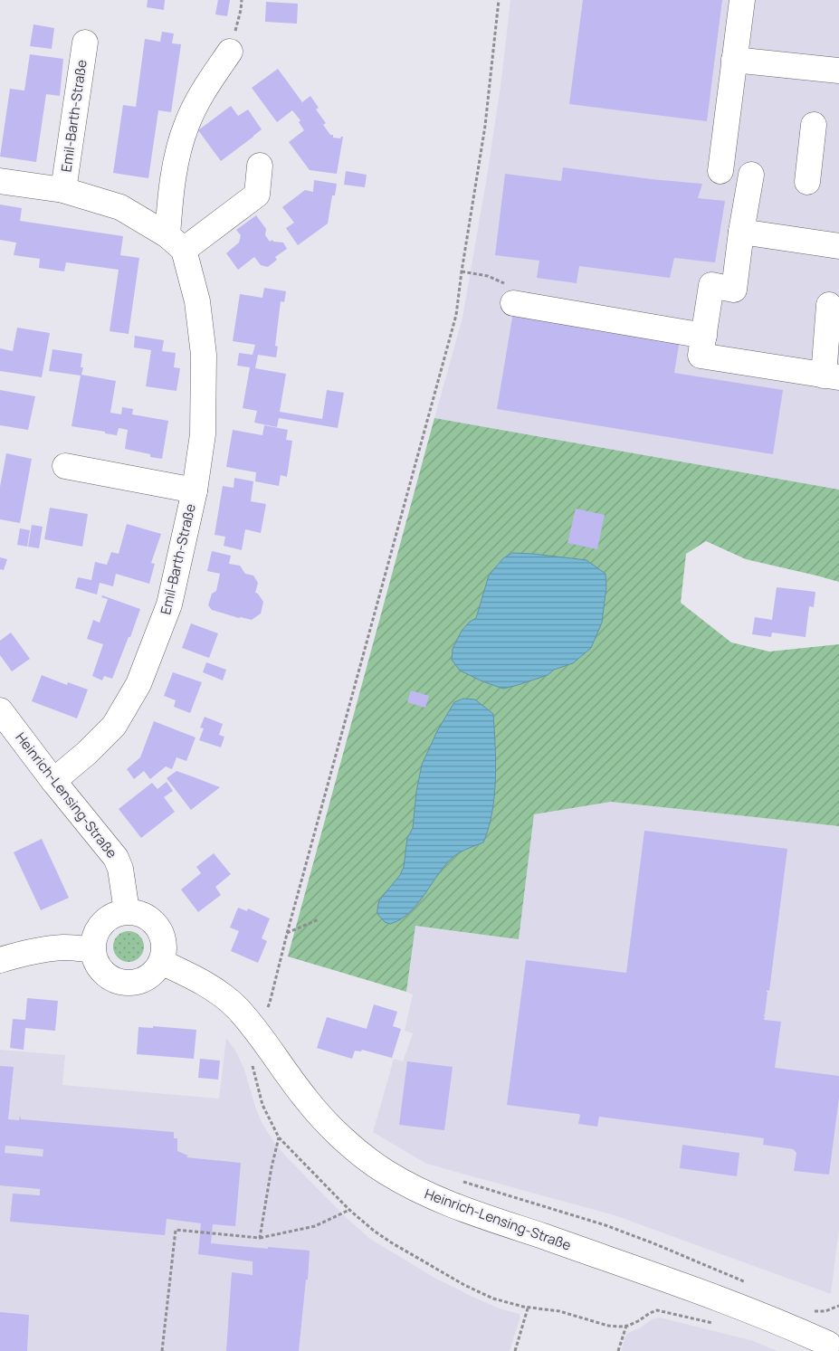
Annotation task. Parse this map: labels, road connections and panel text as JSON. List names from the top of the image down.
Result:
{
  "streets": {
    "street": ["Emil-Barth-Straße", "Heinrich-Lensing-Straße"]
  },
  "crossings": [
    ["Emil-Barth-Straße", "Heinrich-Lensing-Straße"]
  ]
}
